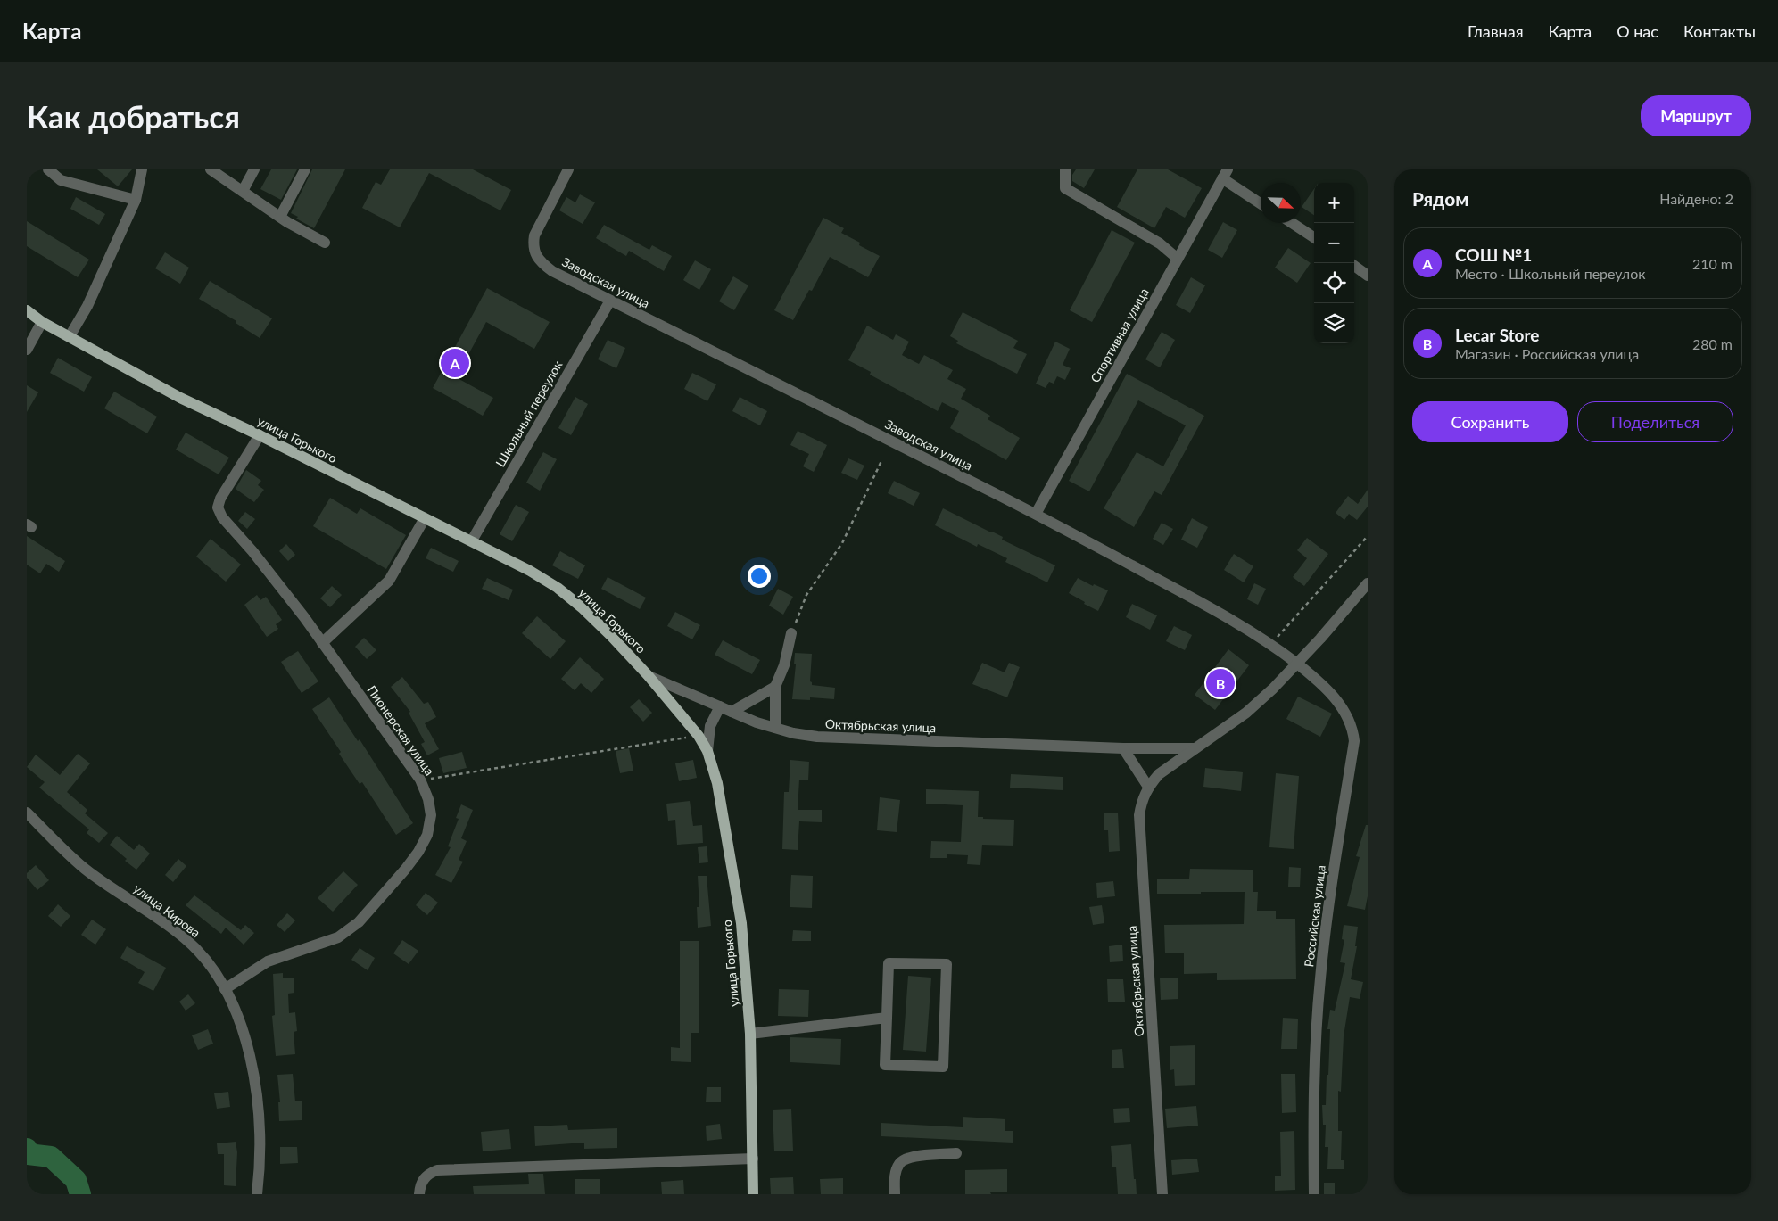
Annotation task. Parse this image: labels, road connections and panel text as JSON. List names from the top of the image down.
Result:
{
  "streets": {
    "main road": ["улица Горького"],
    "street": [
      "Заводская улица",
      "Спортивная улица",
      "Школьный переулок",
      "Октябрьская улица",
      "Пионерская улица",
      "улица Кирова",
      "Российская улица"
    ]
  },
  "crossings": [
    ["Заводская улица", "Спортивная улица"],
    ["Заводская улица", "Школьный переулок"],
    ["Заводская улица", "Российская улица"],
    ["Школьный переулок", "улица Горького"],
    ["улица Горького", "Октябрьская улица"],
    ["улица Горького", "Пионерская улица"],
    ["Пионерская улица", "улица Кирова"]
  ],
  "north": "bottom right",
  "page": {
    "header": "Карта",
    "nav": [
      "Главная",
      "Карта",
      "О нас",
      "Контакты"
    ],
    "buttons": [
      "Маршрут",
      ["Сохранить", "Поделиться"]
    ],
    "title": "Как добраться",
    "heading": ["Рядом", "Найдено: 2"],
    "map_buttons": ["+", "−"],
    "list": [
      {
        "mark": "A",
        "name": "СОШ №1",
        "note": "Место · Школьный переулок",
        "value": "210 m"
      },
      {
        "mark": "B",
        "name": "Lecar Store",
        "note": "Магазин · Российская улица",
        "value": "280 m"
      }
    ],
    "pins": ["A", "B"]
  }
}
